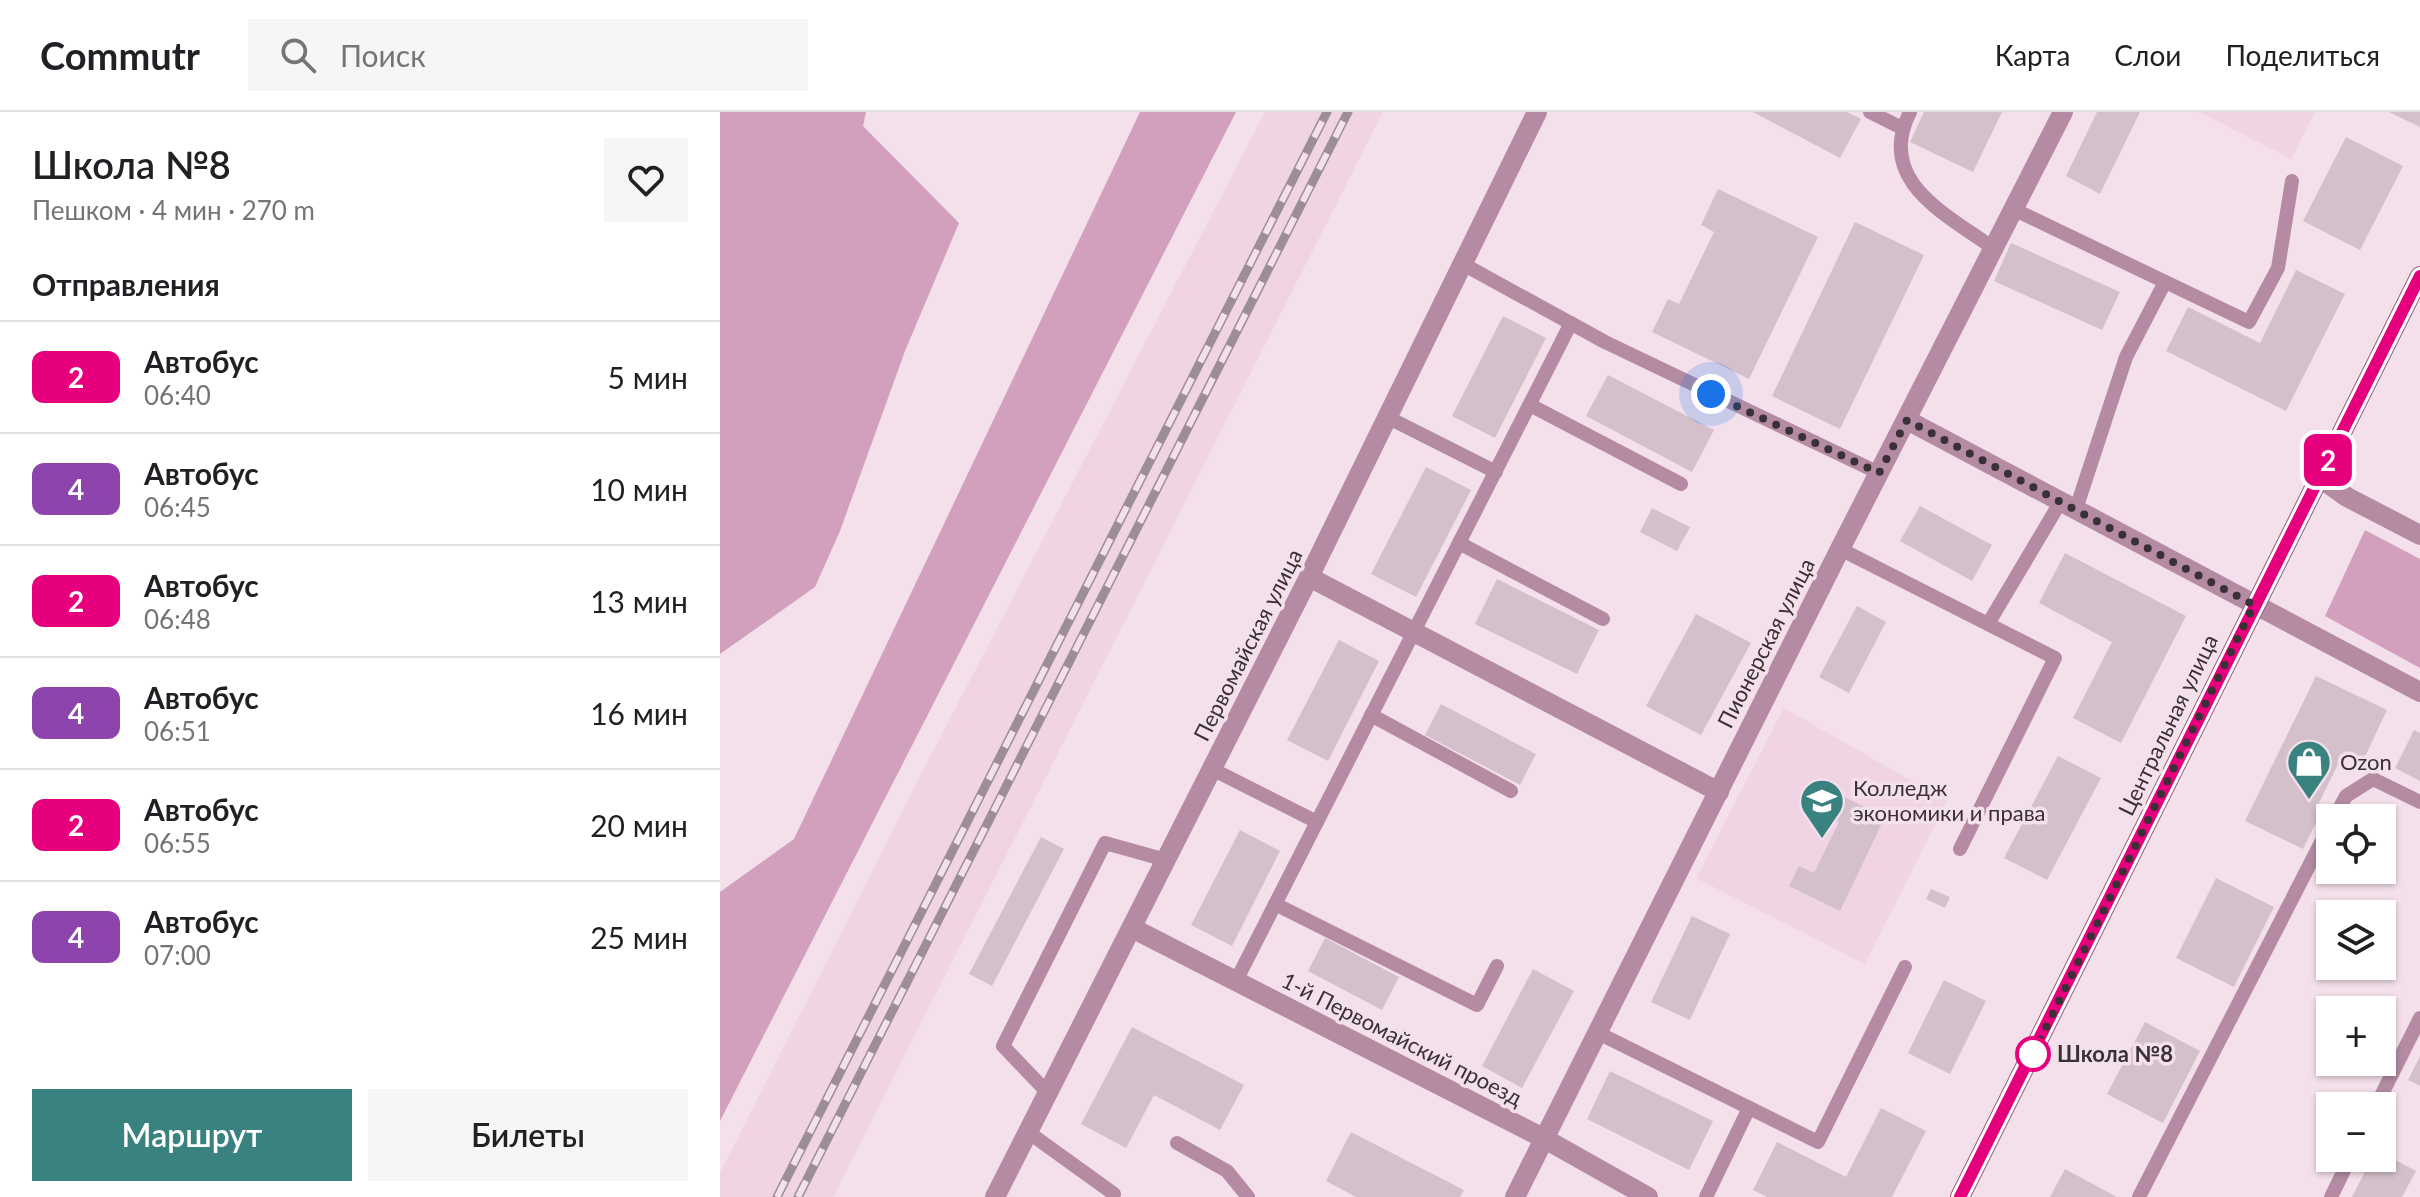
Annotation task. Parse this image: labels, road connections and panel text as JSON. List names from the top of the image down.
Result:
{
  "streets": {
    "main road": ["Центральная улица"],
    "street": ["Пионерская улица", "Первомайская улица", "1-й Первомайский проезд"]
  },
  "crossings": [
    ["Пионерская улица", "1-й Первомайский проезд"],
    ["Первомайская улица", "1-й Первомайский проезд"]
  ],
  "places": {
    "shop": ["Ozon"],
    "school or university": ["Колледж экономики и права"],
    "other": ["Школа №8"]
  },
  "lines": ["bus line 2"],
  "page": {
    "header": "Commutr",
    "search": "Поиск",
    "nav": ["Карта", "Слои", "Поделиться"],
    "heading": [
      ["Школа №8", "Пешком · 4 мин · 270 m"],
      "Отправления"
    ],
    "on_map": "2",
    "list": [
      {
        "mark": "2",
        "name": "Автобус",
        "note": "06:40",
        "value": "5 мин"
      },
      {
        "mark": "4",
        "name": "Автобус",
        "note": "06:45",
        "value": "10 мин"
      },
      {
        "mark": "2",
        "name": "Автобус",
        "note": "06:48",
        "value": "13 мин"
      },
      {
        "mark": "4",
        "name": "Автобус",
        "note": "06:51",
        "value": "16 мин"
      },
      {
        "mark": "2",
        "name": "Автобус",
        "note": "06:55",
        "value": "20 мин"
      },
      {
        "mark": "4",
        "name": "Автобус",
        "note": "07:00",
        "value": "25 мин"
      }
    ],
    "map_buttons": ["+", "−"],
    "buttons": ["Маршрут", "Билеты"]
  }
}
